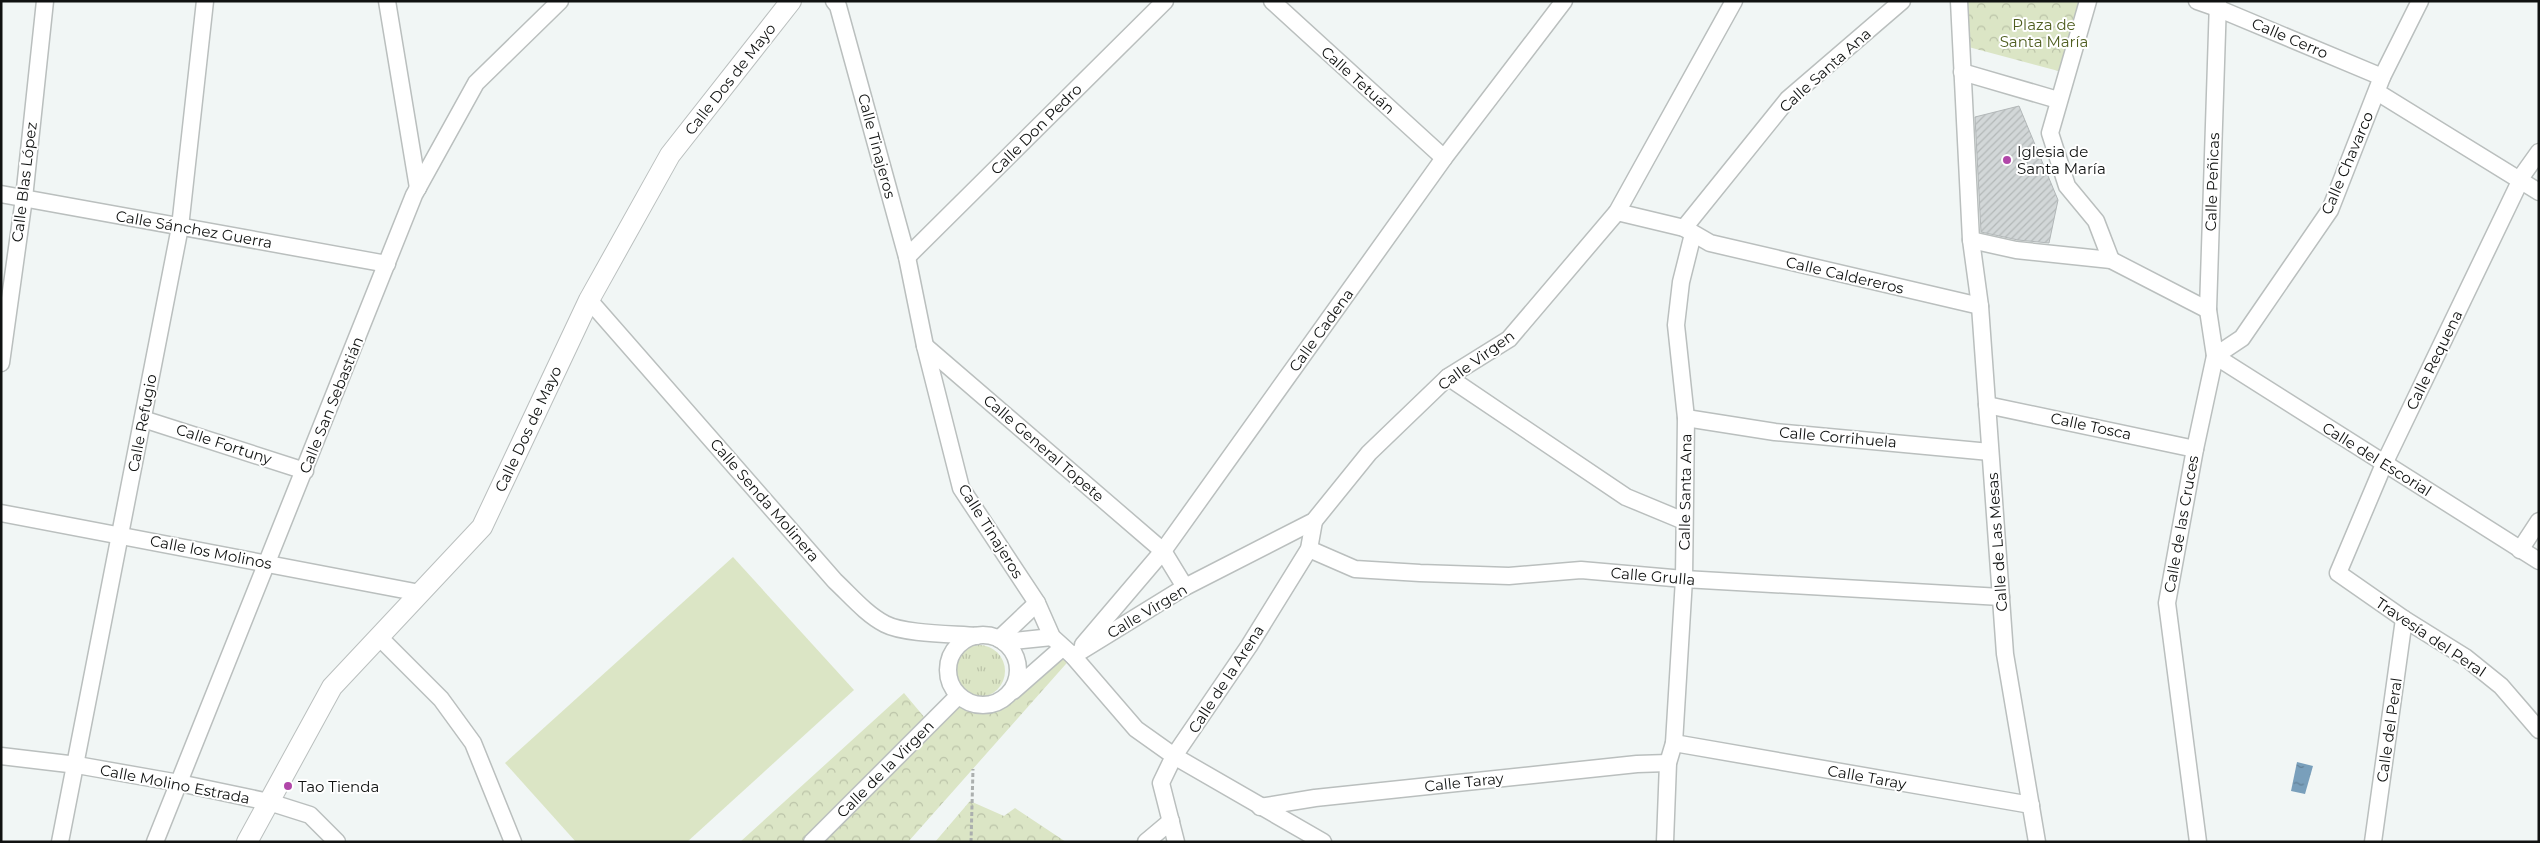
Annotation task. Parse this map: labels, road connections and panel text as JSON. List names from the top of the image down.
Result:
{
  "streets": {
    "street": [
      "Calle Cerro",
      "Calle Santa Ana",
      "Calle Dos de Mayo",
      "Calle Tetuán",
      "Calle Don Pedro",
      "Calle Tinajeros",
      "Calle Chavarco",
      "Calle Blas López",
      "Calle Peñicas",
      "Calle Sánchez Guerra",
      "Calle Caldereros",
      "Calle Cadena",
      "Calle Virgen",
      "Calle Requena",
      "Calle San Sebastián",
      "Calle Refugio",
      "Calle Tosca",
      "Calle Corrihuela",
      "Calle Fortuny",
      "Calle General Topete",
      "Calle del Escorial",
      "Calle Senda Molinera",
      "Calle de las Cruces",
      "Calle de Las Mesas",
      "Calle los Molinos",
      "Calle Grulla",
      "Travesía del Peral",
      "Calle de la Arena",
      "Calle del Peral",
      "Calle de la Virgen",
      "Calle Taray",
      "Calle Molino Estrada"
    ]
  },
  "crossings": [
    ["Calle Cerro", "Calle Chavarco"],
    ["Calle Cerro", "Calle Peñicas"],
    ["Calle Cerro", "Calle Requena"],
    ["Calle Santa Ana", "Calle Caldereros"],
    ["Calle Santa Ana", "Calle Corrihuela"],
    ["Calle Santa Ana", "Calle Grulla"],
    ["Calle Santa Ana", "Calle Taray"],
    ["Calle Dos de Mayo", "Calle Senda Molinera"],
    ["Calle Dos de Mayo", "Calle los Molinos"],
    ["Calle Dos de Mayo", "Calle Molino Estrada"],
    ["Calle Tetuán", "Calle Cadena"],
    ["Calle Don Pedro", "Calle Tinajeros"],
    ["Calle Tinajeros", "Calle Cadena"],
    ["Calle Tinajeros", "Calle Virgen"],
    ["Calle Tinajeros", "Calle General Topete"],
    ["Calle Tinajeros", "Calle de la Arena"],
    ["Calle Tinajeros", "Calle Taray"],
    ["Calle Chavarco", "Calle Peñicas"],
    ["Calle Chavarco", "Calle del Escorial"],
    ["Calle Chavarco", "Calle de las Cruces"],
    ["Calle Blas López", "Calle Sánchez Guerra"],
    ["Calle Peñicas", "Calle del Escorial"],
    ["Calle Peñicas", "Calle de las Cruces"],
    ["Calle Sánchez Guerra", "Calle San Sebastián"],
    ["Calle Sánchez Guerra", "Calle Refugio"],
    ["Calle Caldereros", "Calle de Las Mesas"],
    ["Calle Cadena", "Calle Virgen"],
    ["Calle Cadena", "Calle General Topete"],
    ["Calle Virgen", "Calle General Topete"],
    ["Calle Virgen", "Calle de la Arena"],
    ["Calle Requena", "Calle del Escorial"],
    ["Calle Requena", "Travesía del Peral"],
    ["Calle San Sebastián", "Calle Fortuny"],
    ["Calle San Sebastián", "Calle los Molinos"],
    ["Calle San Sebastián", "Calle Molino Estrada"],
    ["Calle Refugio", "Calle Fortuny"],
    ["Calle Refugio", "Calle los Molinos"],
    ["Calle Refugio", "Calle Molino Estrada"],
    ["Calle Tosca", "Calle de las Cruces"],
    ["Calle Tosca", "Calle de Las Mesas"],
    ["Calle Corrihuela", "Calle de Las Mesas"],
    ["Calle del Escorial", "Calle de las Cruces"],
    ["Calle Senda Molinera", "Calle de la Virgen"],
    ["Calle de Las Mesas", "Calle Grulla"],
    ["Calle de Las Mesas", "Calle Taray"],
    ["Calle Grulla", "Calle de la Arena"],
    ["Travesía del Peral", "Calle del Peral"]
  ],
  "parks": ["Plaza de Santa María"],
  "places": ["Iglesia de Santa María", "Tao Tienda"]
}
